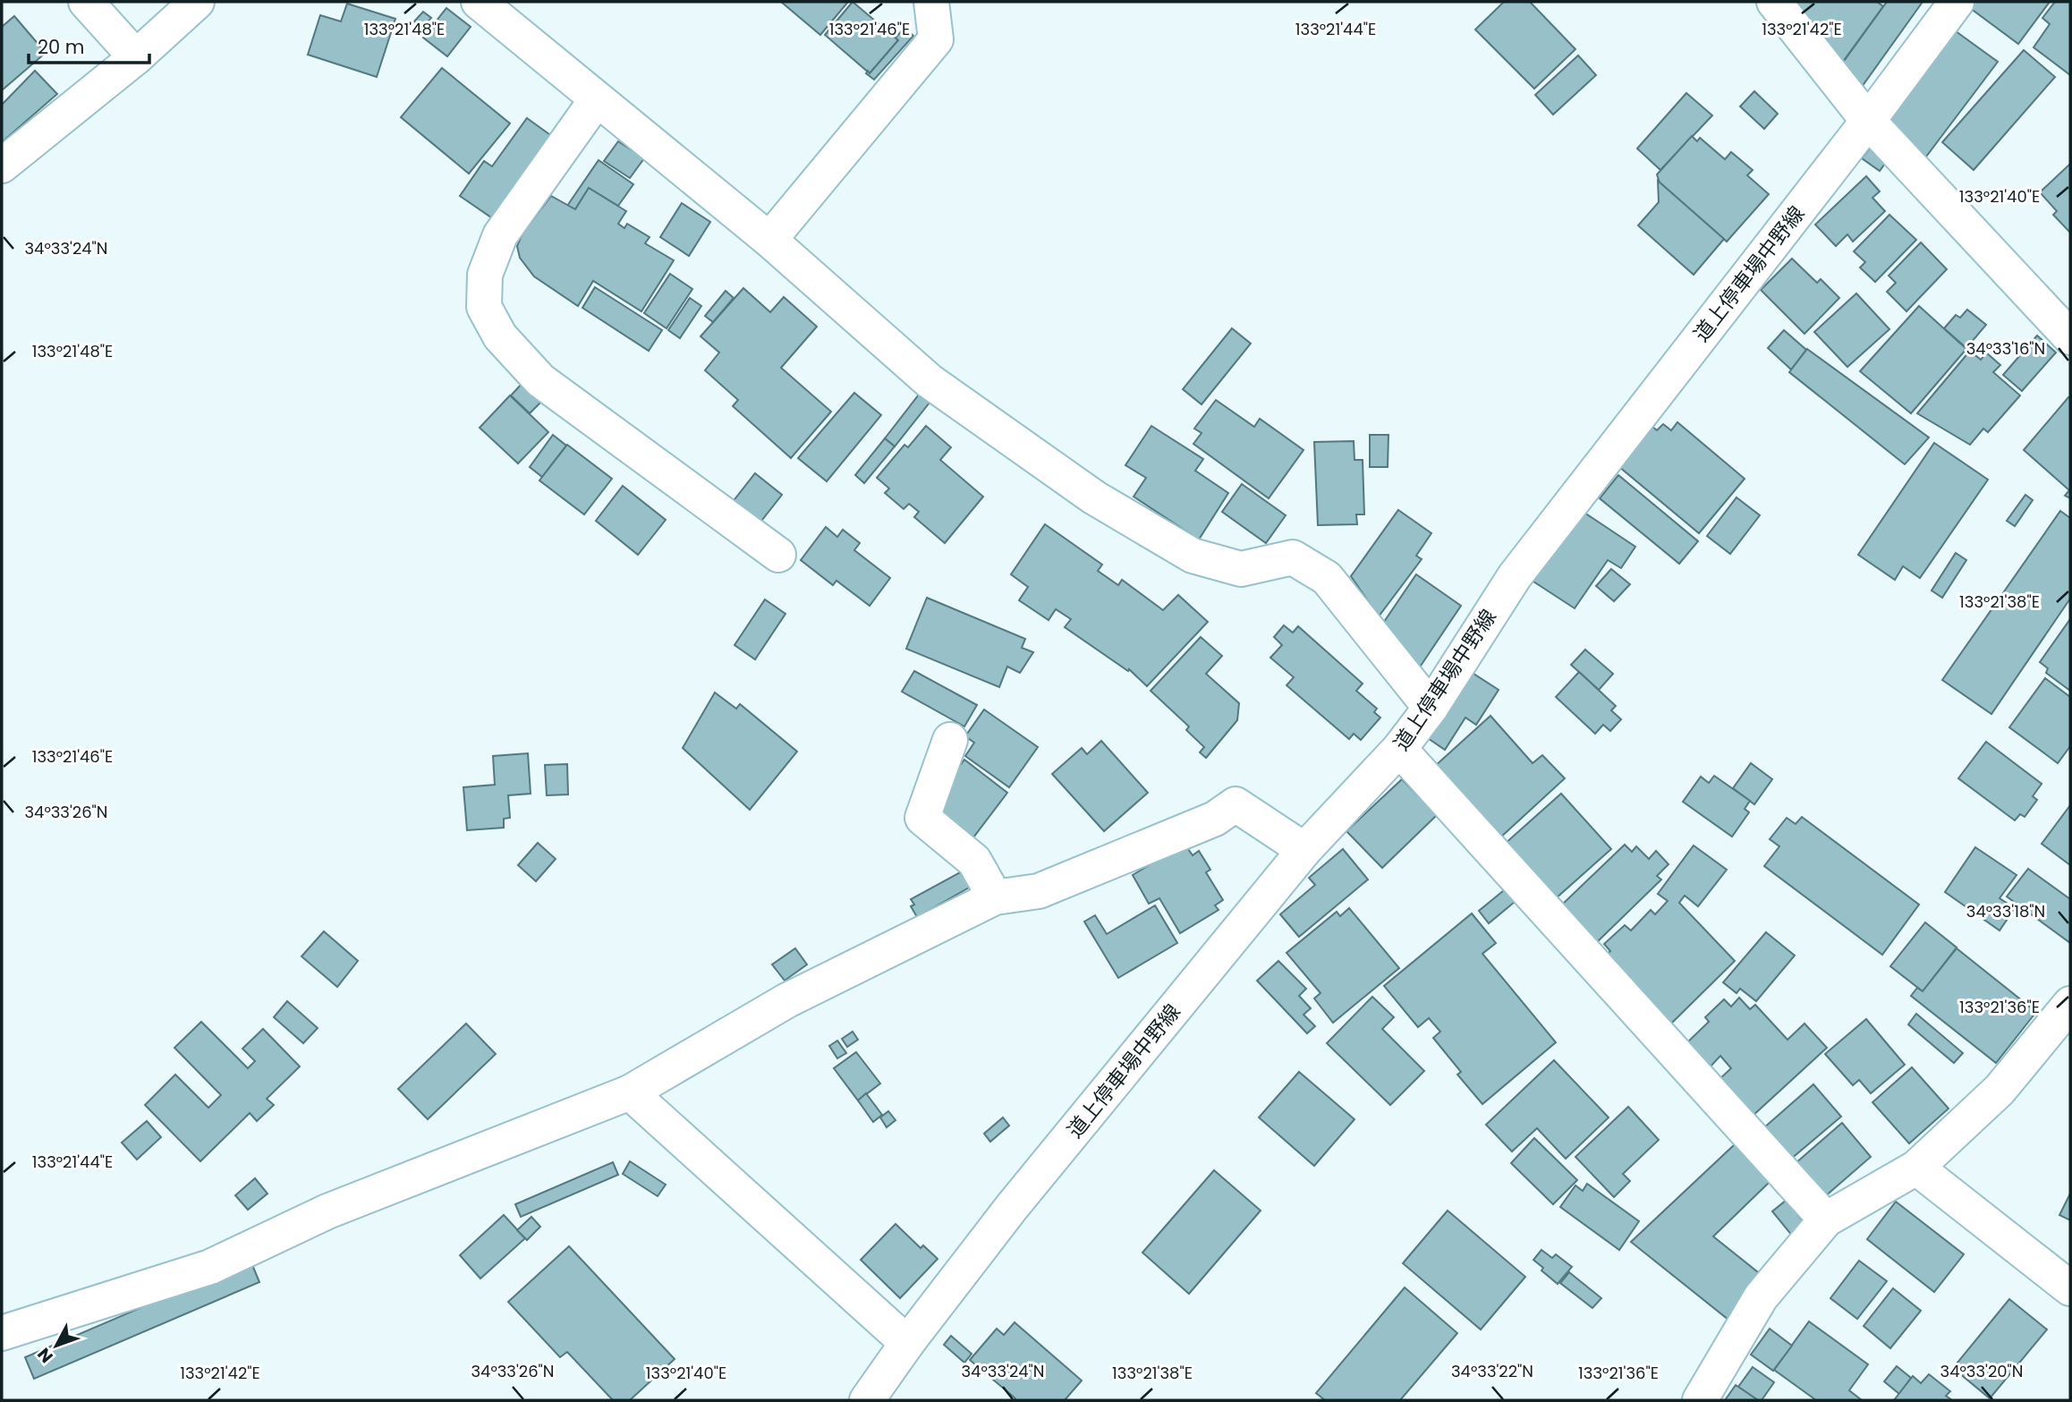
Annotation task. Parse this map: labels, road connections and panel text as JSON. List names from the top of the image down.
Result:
{
  "streets": {
    "street": ["道上停車場中野線"]
  },
  "scale_bar": "20 m",
  "north": "bottom left",
  "coordinates": [
    "133°21'48\"E",
    "133°21'46\"E",
    "133°21'44\"E",
    "133°21'42\"E",
    "133°21'40\"E",
    "34°33'24\"N",
    "34°33'16\"N",
    "133°21'38\"E",
    "34°33'26\"N",
    "34°33'18\"N",
    "133°21'36\"E",
    "34°33'22\"N",
    "34°33'20\"N"
  ]
}
